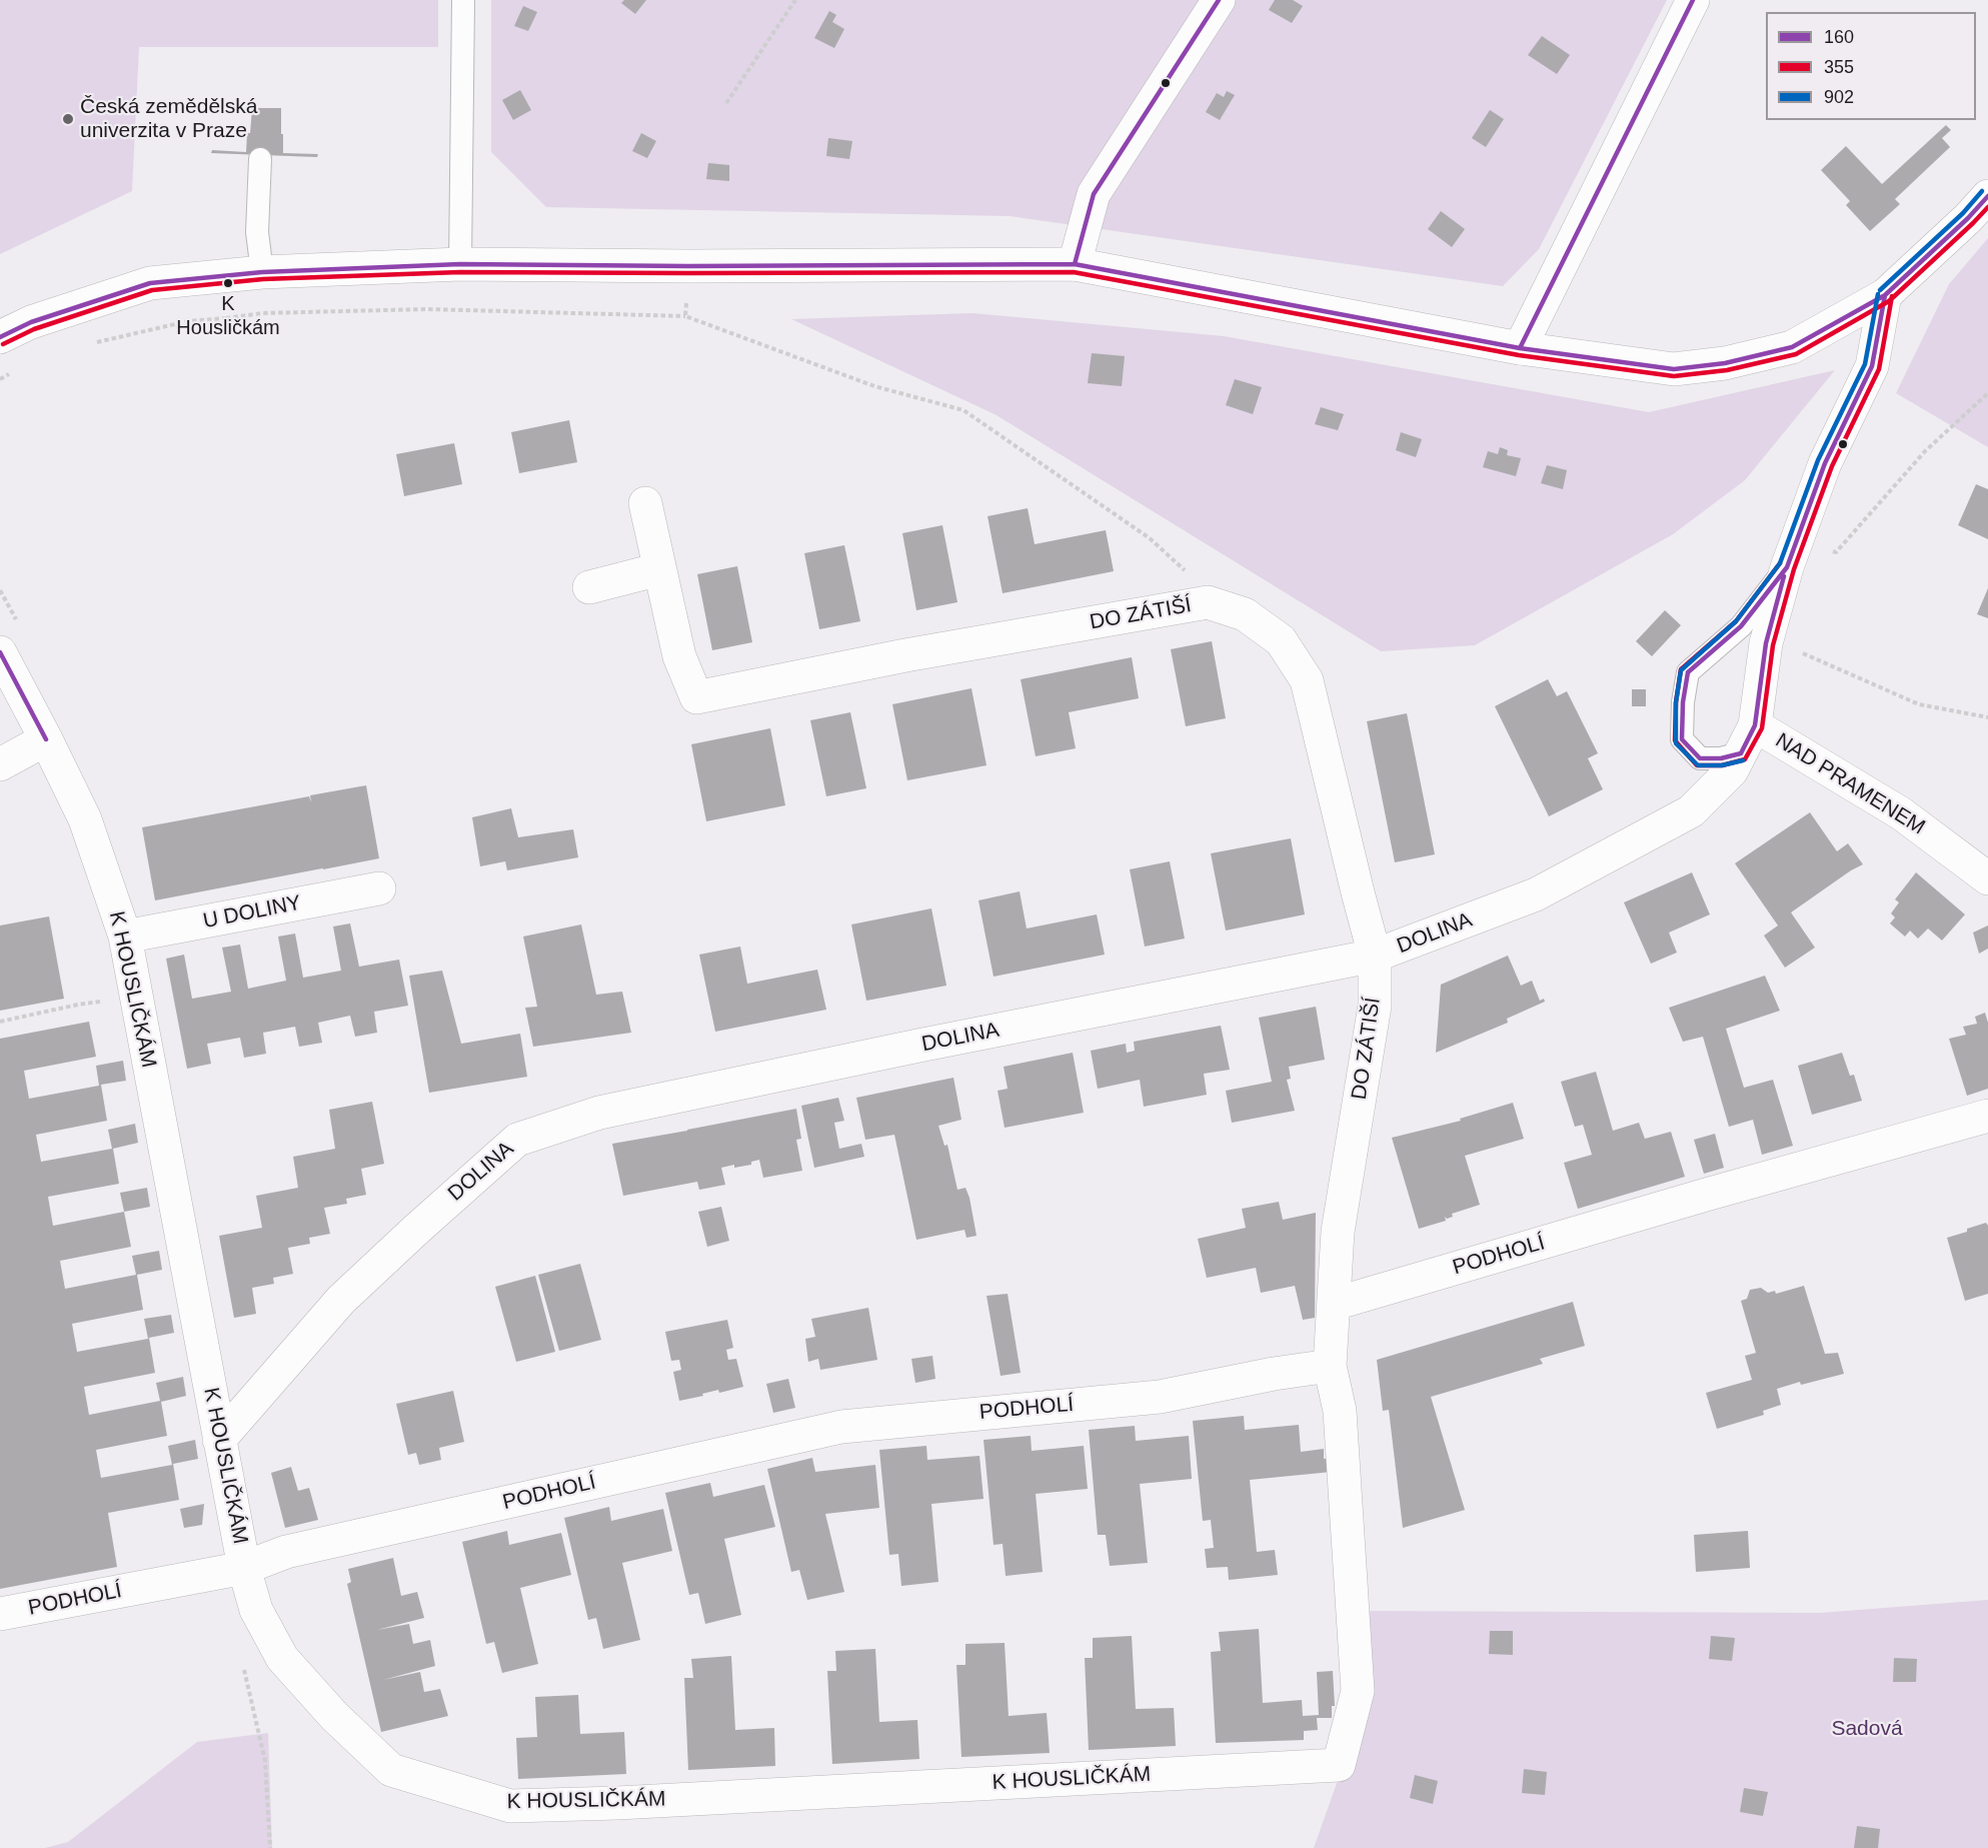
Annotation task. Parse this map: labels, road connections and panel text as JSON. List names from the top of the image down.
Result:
{
  "streets": {
    "street": [
      "DO ZÁTIŠÍ",
      "NAD PRAMENEM",
      "U DOLINY",
      "DOLINA",
      "K HOUSLIČKÁM",
      "PODHOLÍ"
    ]
  },
  "crossings": [
    ["DO ZÁTIŠÍ", "DOLINA"],
    ["DO ZÁTIŠÍ", "PODHOLÍ"],
    ["NAD PRAMENEM", "DOLINA"],
    ["U DOLINY", "K HOUSLIČKÁM"],
    ["DOLINA", "K HOUSLIČKÁM"],
    ["K HOUSLIČKÁM", "PODHOLÍ"]
  ],
  "parks": ["Sadová"],
  "places": ["Česká zemědělská univerzita v Praze", "K Housličkám"],
  "lines": ["transit line 160", "transit line 902", "transit line 355"],
  "legend": ["160", "355", "902"]
}
